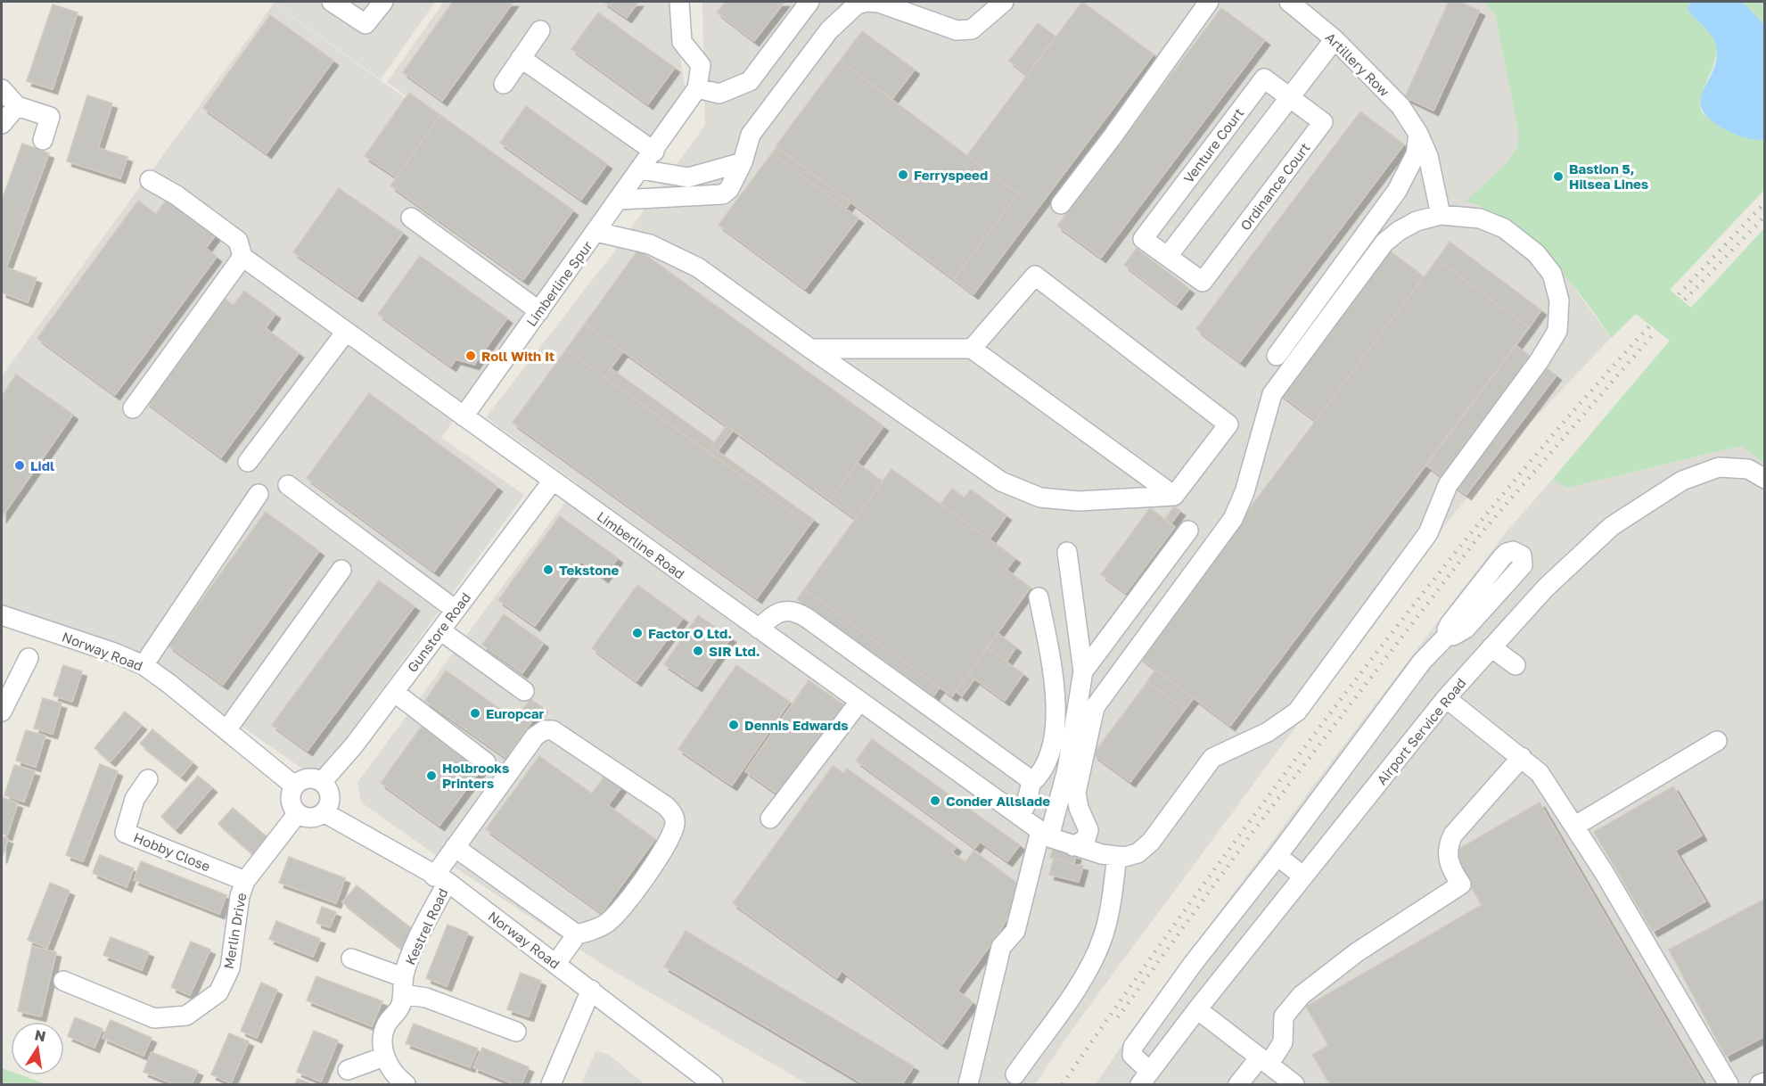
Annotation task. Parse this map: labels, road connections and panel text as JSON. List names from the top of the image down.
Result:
{
  "streets": {
    "street": [
      "Artillery Row",
      "Venture Court",
      "Ordinance Court",
      "Limberline Spur",
      "Limberline Road",
      "Gunstore Road",
      "Norway Road",
      "Airport Service Road",
      "Hobby Close",
      "Kestrel Road",
      "Merlin Drive"
    ]
  },
  "crossings": [
    ["Venture Court", "Ordinance Court"],
    ["Limberline Spur", "Limberline Road"],
    ["Limberline Road", "Gunstore Road"],
    ["Gunstore Road", "Norway Road"],
    ["Gunstore Road", "Merlin Drive"],
    ["Norway Road", "Kestrel Road"],
    ["Norway Road", "Merlin Drive"],
    ["Hobby Close", "Merlin Drive"]
  ],
  "places": [
    "Ferryspeed",
    "Bastion 5, Hilsea Lines",
    "Roll With It",
    "Lidl",
    "Tekstone",
    "Factor O Ltd.",
    "SIR Ltd.",
    "Europcar",
    "Dennis Edwards",
    "Holbrooks Printers",
    "Conder Allslade"
  ],
  "north": "top"
}
